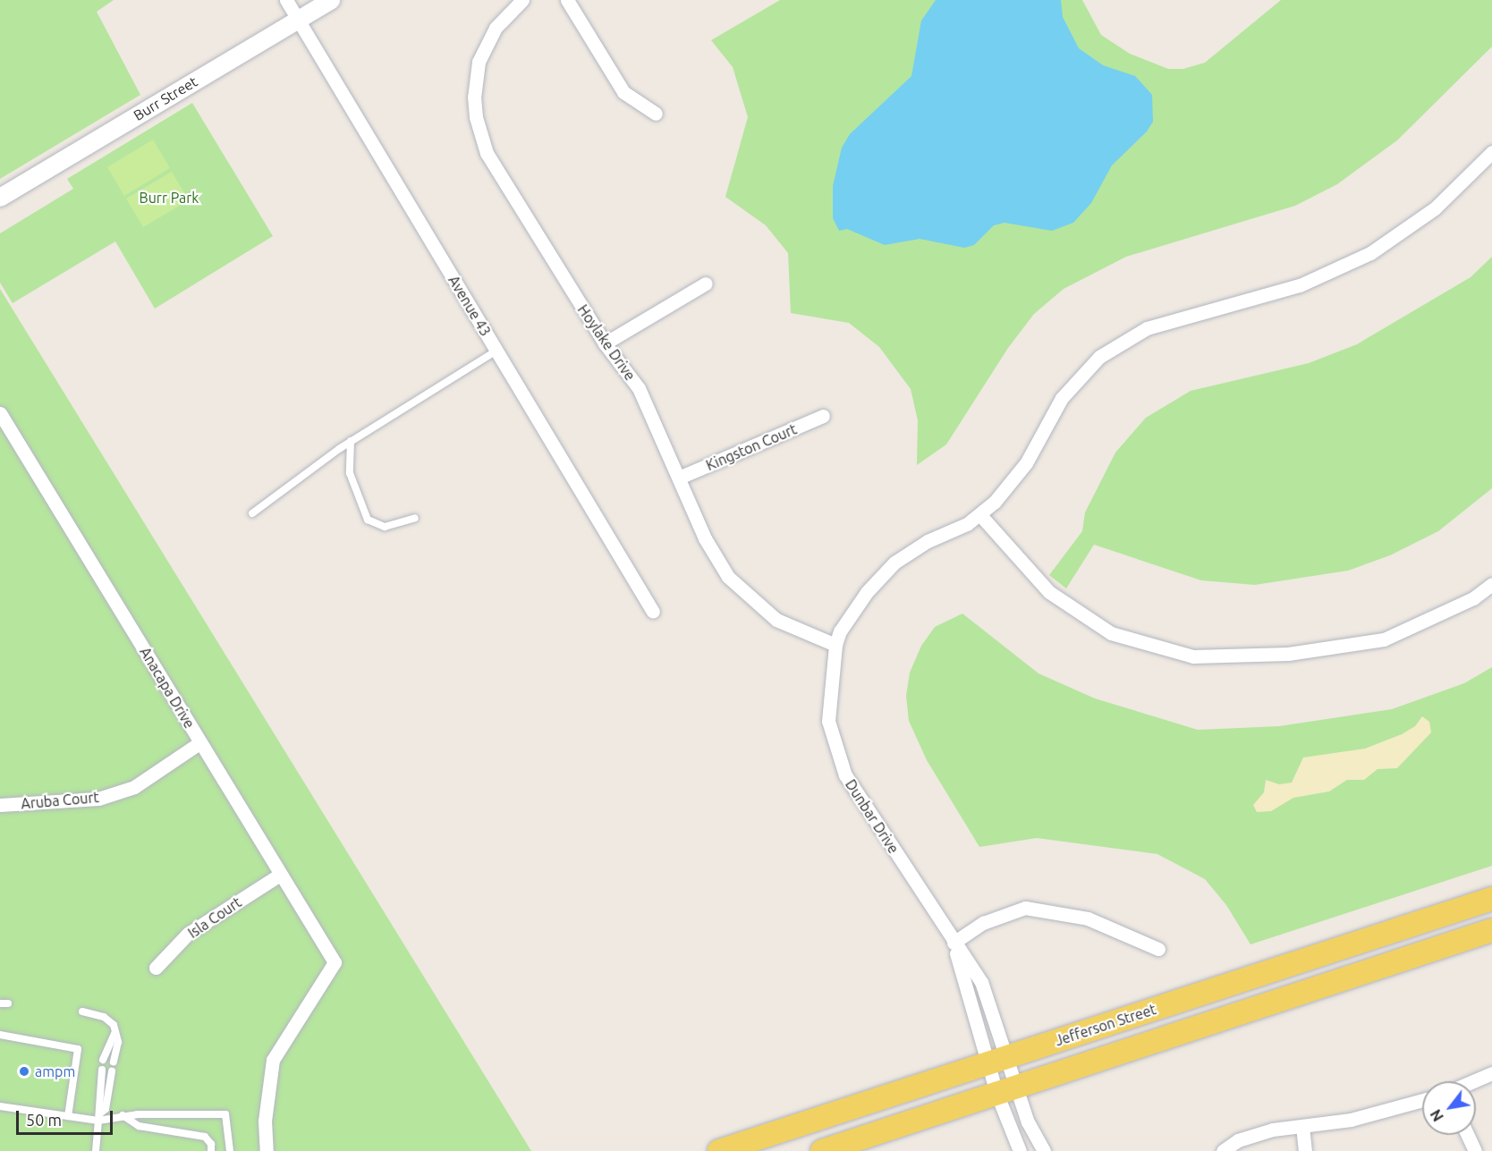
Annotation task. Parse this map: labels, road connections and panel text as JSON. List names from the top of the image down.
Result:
{
  "streets": {
    "main road": ["Jefferson Street"],
    "street": [
      "Burr Street",
      "Avenue 43",
      "Hoylake Drive",
      "Kingston Court",
      "Anacapa Drive",
      "Aruba Court",
      "Dunbar Drive",
      "Isla Court"
    ]
  },
  "crossings": [
    ["Burr Street", "Avenue 43"],
    ["Hoylake Drive", "Kingston Court"],
    ["Hoylake Drive", "Dunbar Drive"],
    ["Anacapa Drive", "Aruba Court"],
    ["Anacapa Drive", "Isla Court"],
    ["Dunbar Drive", "Jefferson Street"]
  ],
  "parks": ["Burr Park"],
  "places": ["ampm"],
  "scale_bar": "50 m",
  "north": "bottom left"
}
